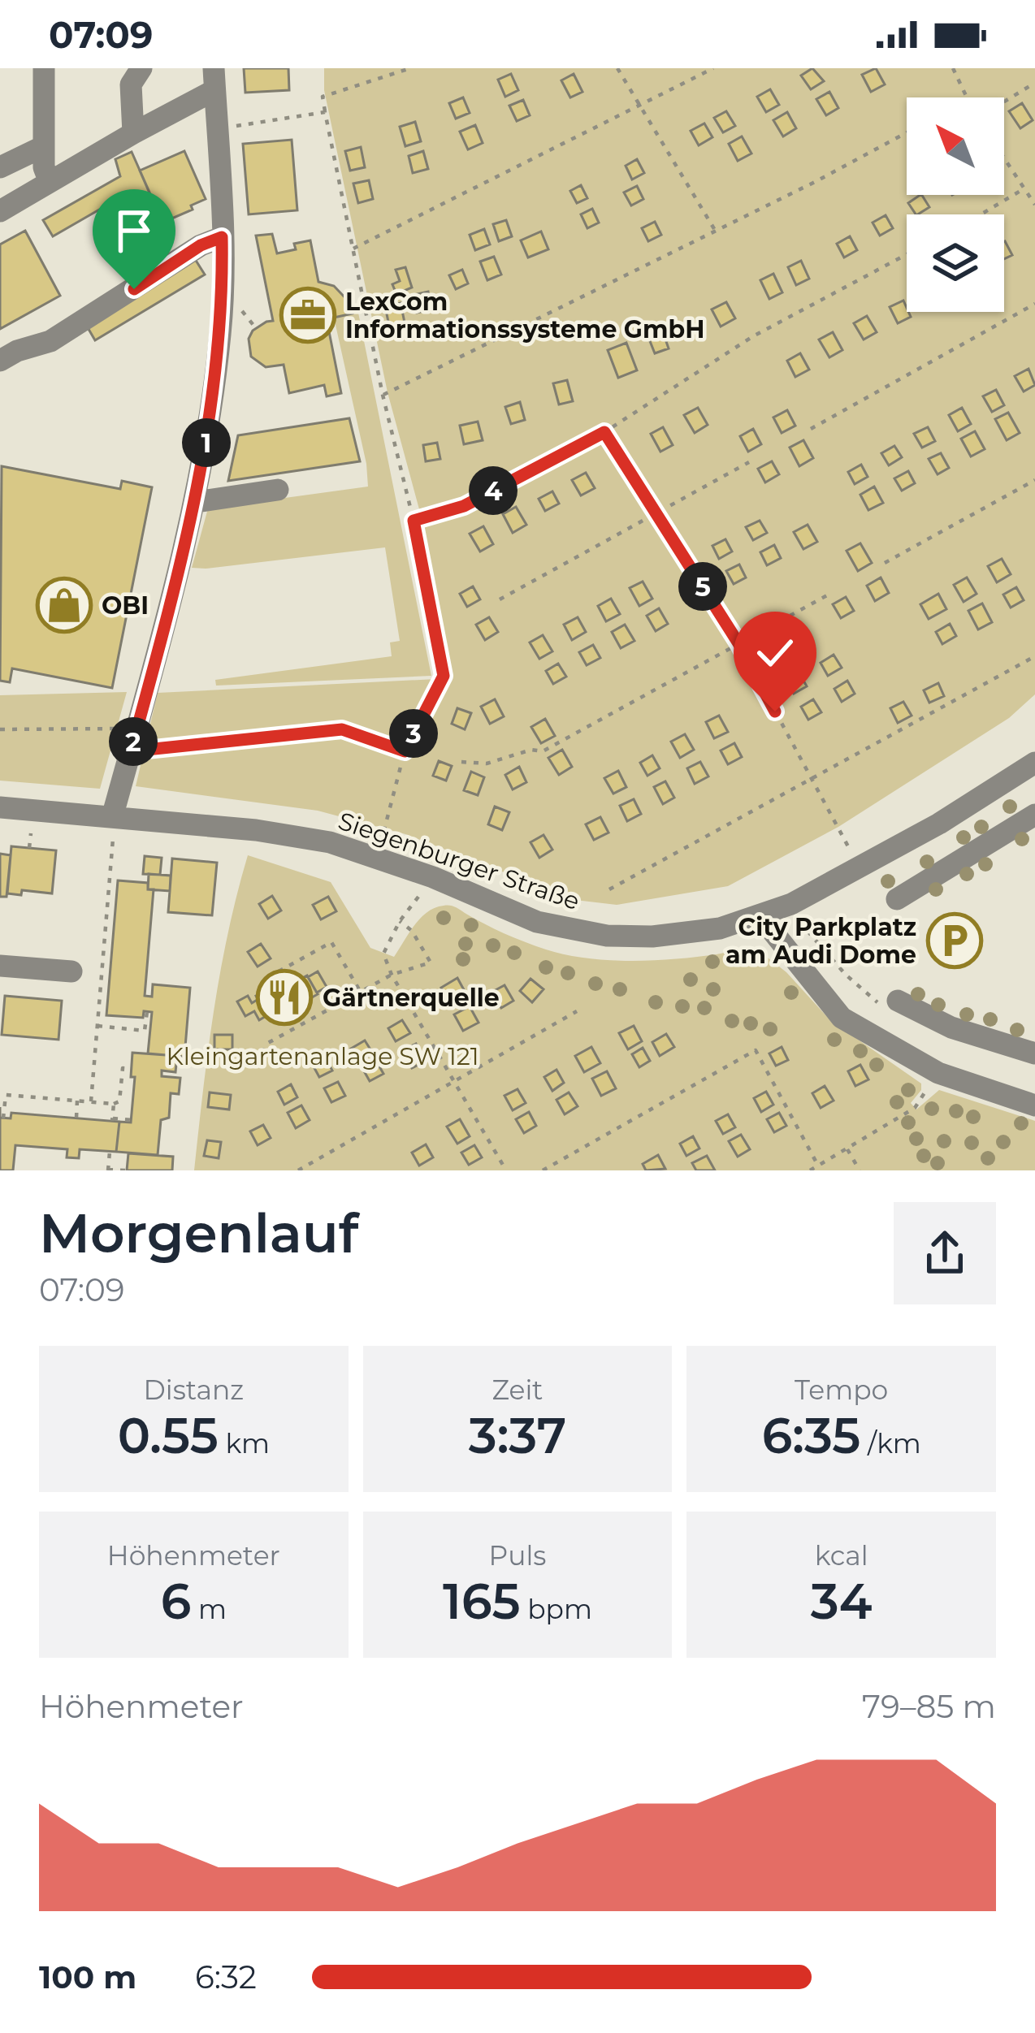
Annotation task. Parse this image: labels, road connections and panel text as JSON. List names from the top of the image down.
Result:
{
  "streets": {
    "street": ["Siegenburger Straße"]
  },
  "parks": ["Kleingartenanlage SW 121"],
  "places": {
    "office": ["LexCom Informationssysteme GmbH"],
    "shop": ["OBI"],
    "parking": ["City Parkplatz am Audi Dome"],
    "restaurant": ["Gärtnerquelle"]
  },
  "north": "top left",
  "page": {
    "status": "07:09",
    "pins": [
      "1",
      "4",
      "5",
      "3",
      "2"
    ],
    "heading": ["Morgenlauf", "07:09"],
    "stats": [
      ["Distanz", "0.55 km"],
      ["Zeit", "3:37"],
      ["Tempo", "6:35 /km"],
      ["Höhenmeter", "6 m"],
      ["Puls", "165 bpm"],
      ["kcal", "34"]
    ],
    "chart": ["Höhenmeter", "79–85 m"],
    "list": [
      {
        "name": "100 m",
        "note": "6:32"
      }
    ]
  }
}
